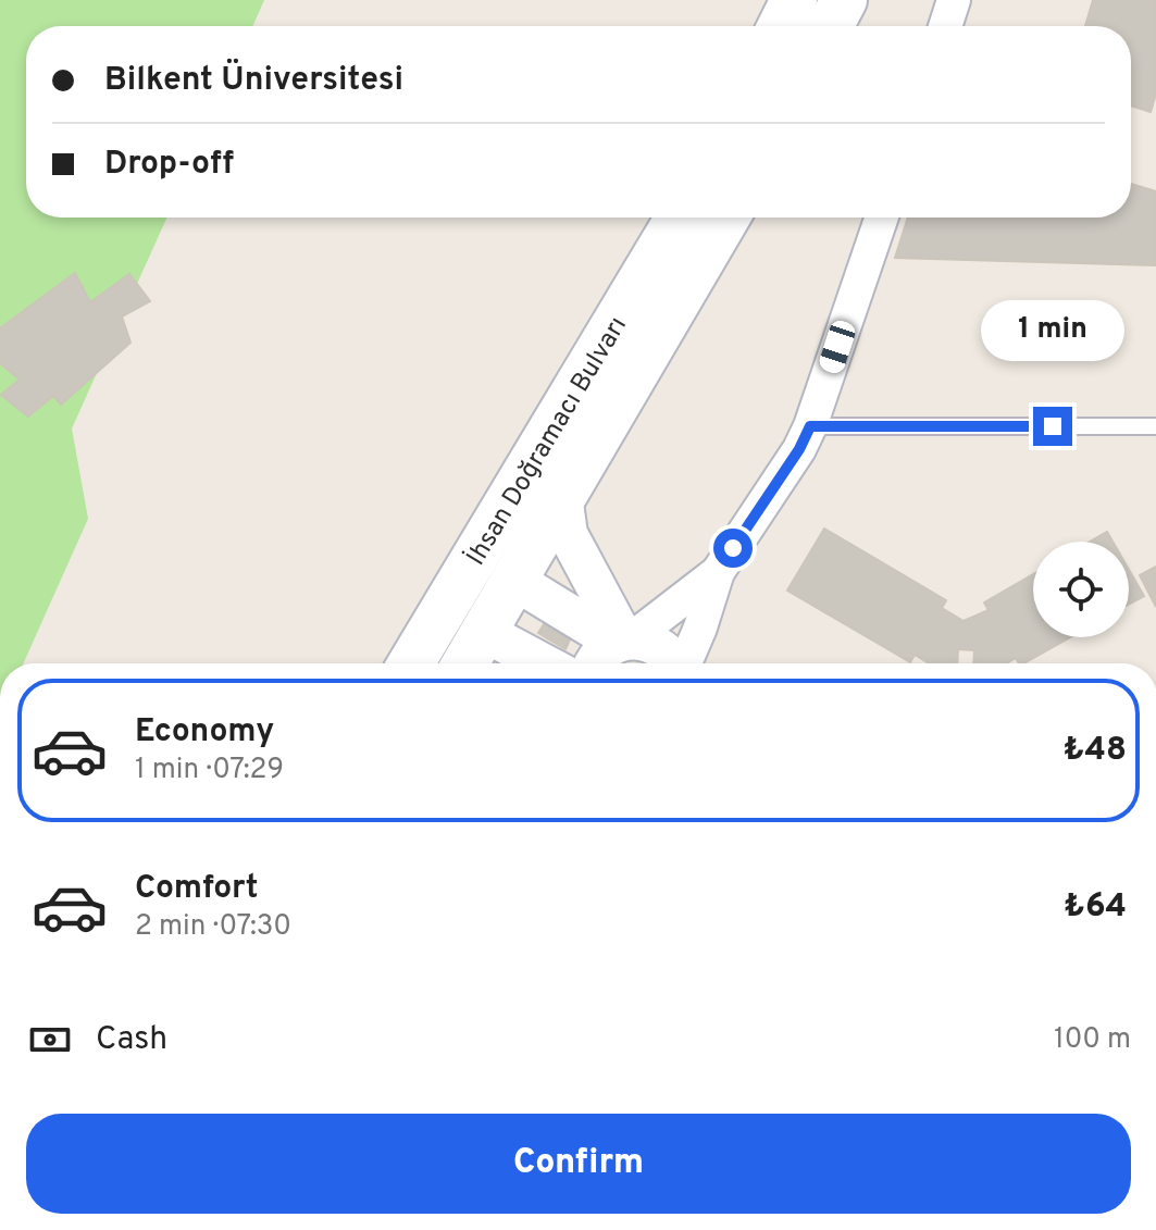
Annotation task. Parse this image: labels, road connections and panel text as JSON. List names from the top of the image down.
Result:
{
  "streets": {
    "main road": ["İhsan Doğramacı Bulvarı"]
  },
  "page": {
    "banner": ["Bilkent Üniversitesi", "Drop-off"],
    "bubble": "1 min",
    "list": [
      {
        "name": "Economy",
        "note": "1 min · 07:29",
        "value": "₺48"
      },
      {
        "name": "Comfort",
        "note": "2 min · 07:30",
        "value": "₺64"
      }
    ],
    "pay": ["Cash", "100 m"],
    "buttons": "Confirm"
  }
}
